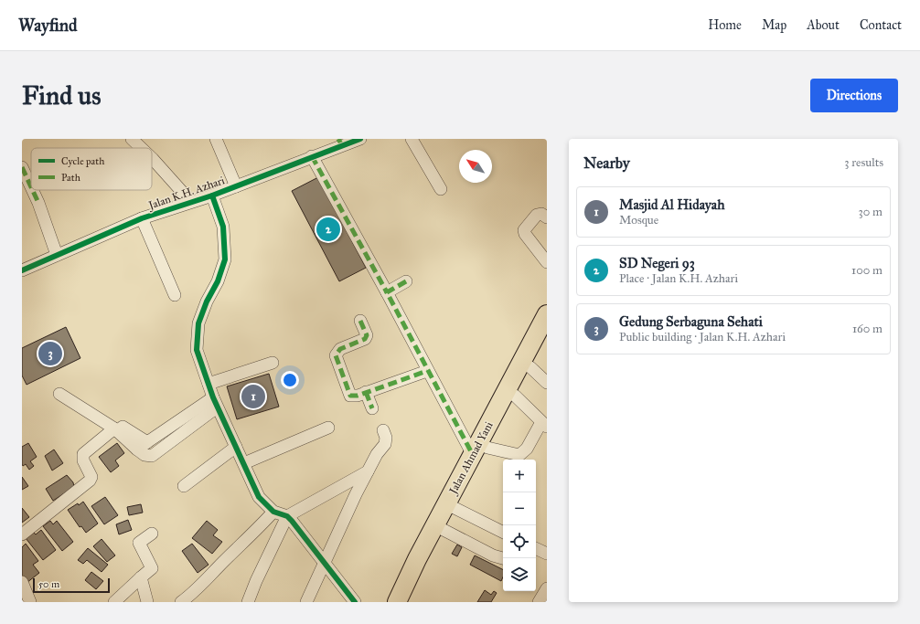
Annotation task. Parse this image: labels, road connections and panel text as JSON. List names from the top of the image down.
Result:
{
  "streets": {
    "highway": ["Jalan Ahmad Yani"],
    "street": ["Jalan K.H. Azhari"]
  },
  "legend": ["Cycle path", "Path"],
  "scale_bar": "50 m",
  "north": "top left",
  "page": {
    "header": "Wayfind",
    "nav": [
      "Home",
      "Map",
      "About",
      "Contact"
    ],
    "buttons": "Directions",
    "title": "Find us",
    "heading": ["Nearby", "3 results"],
    "list": [
      {
        "mark": "1",
        "name": "Masjid Al Hidayah",
        "note": "Mosque",
        "value": "30 m"
      },
      {
        "mark": "2",
        "name": "SD Negeri 93",
        "note": "Place · Jalan K.H. Azhari",
        "value": "100 m"
      },
      {
        "mark": "3",
        "name": "Gedung Serbaguna Sehati",
        "note": "Public building · Jalan K.H. Azhari",
        "value": "160 m"
      }
    ],
    "pins": ["2", "3", "1"],
    "map_buttons": ["+", "−"],
    "scale": "50 m"
  }
}
